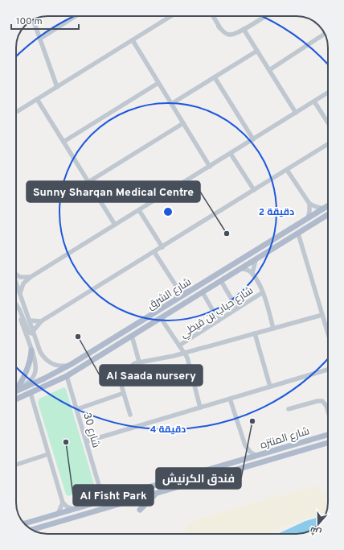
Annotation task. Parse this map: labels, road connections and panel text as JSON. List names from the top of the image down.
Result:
{
  "streets": {
    "main road": ["شارع الشرق", "شارع المنتزه"],
    "street": ["شارع حباب بن قيظي", "شارع 30"]
  },
  "crossings": [
    ["شارع الشرق", "شارع 30"]
  ],
  "places": [
    "Sunny Sharqan Medical Centre",
    "Al Saada nursery",
    "فندق الكرنيش",
    "Al Fisht Park"
  ],
  "scale_bar": "100 m",
  "north": "bottom",
  "rings": ["2 دقيقة", "4 دقيقة"]
}
